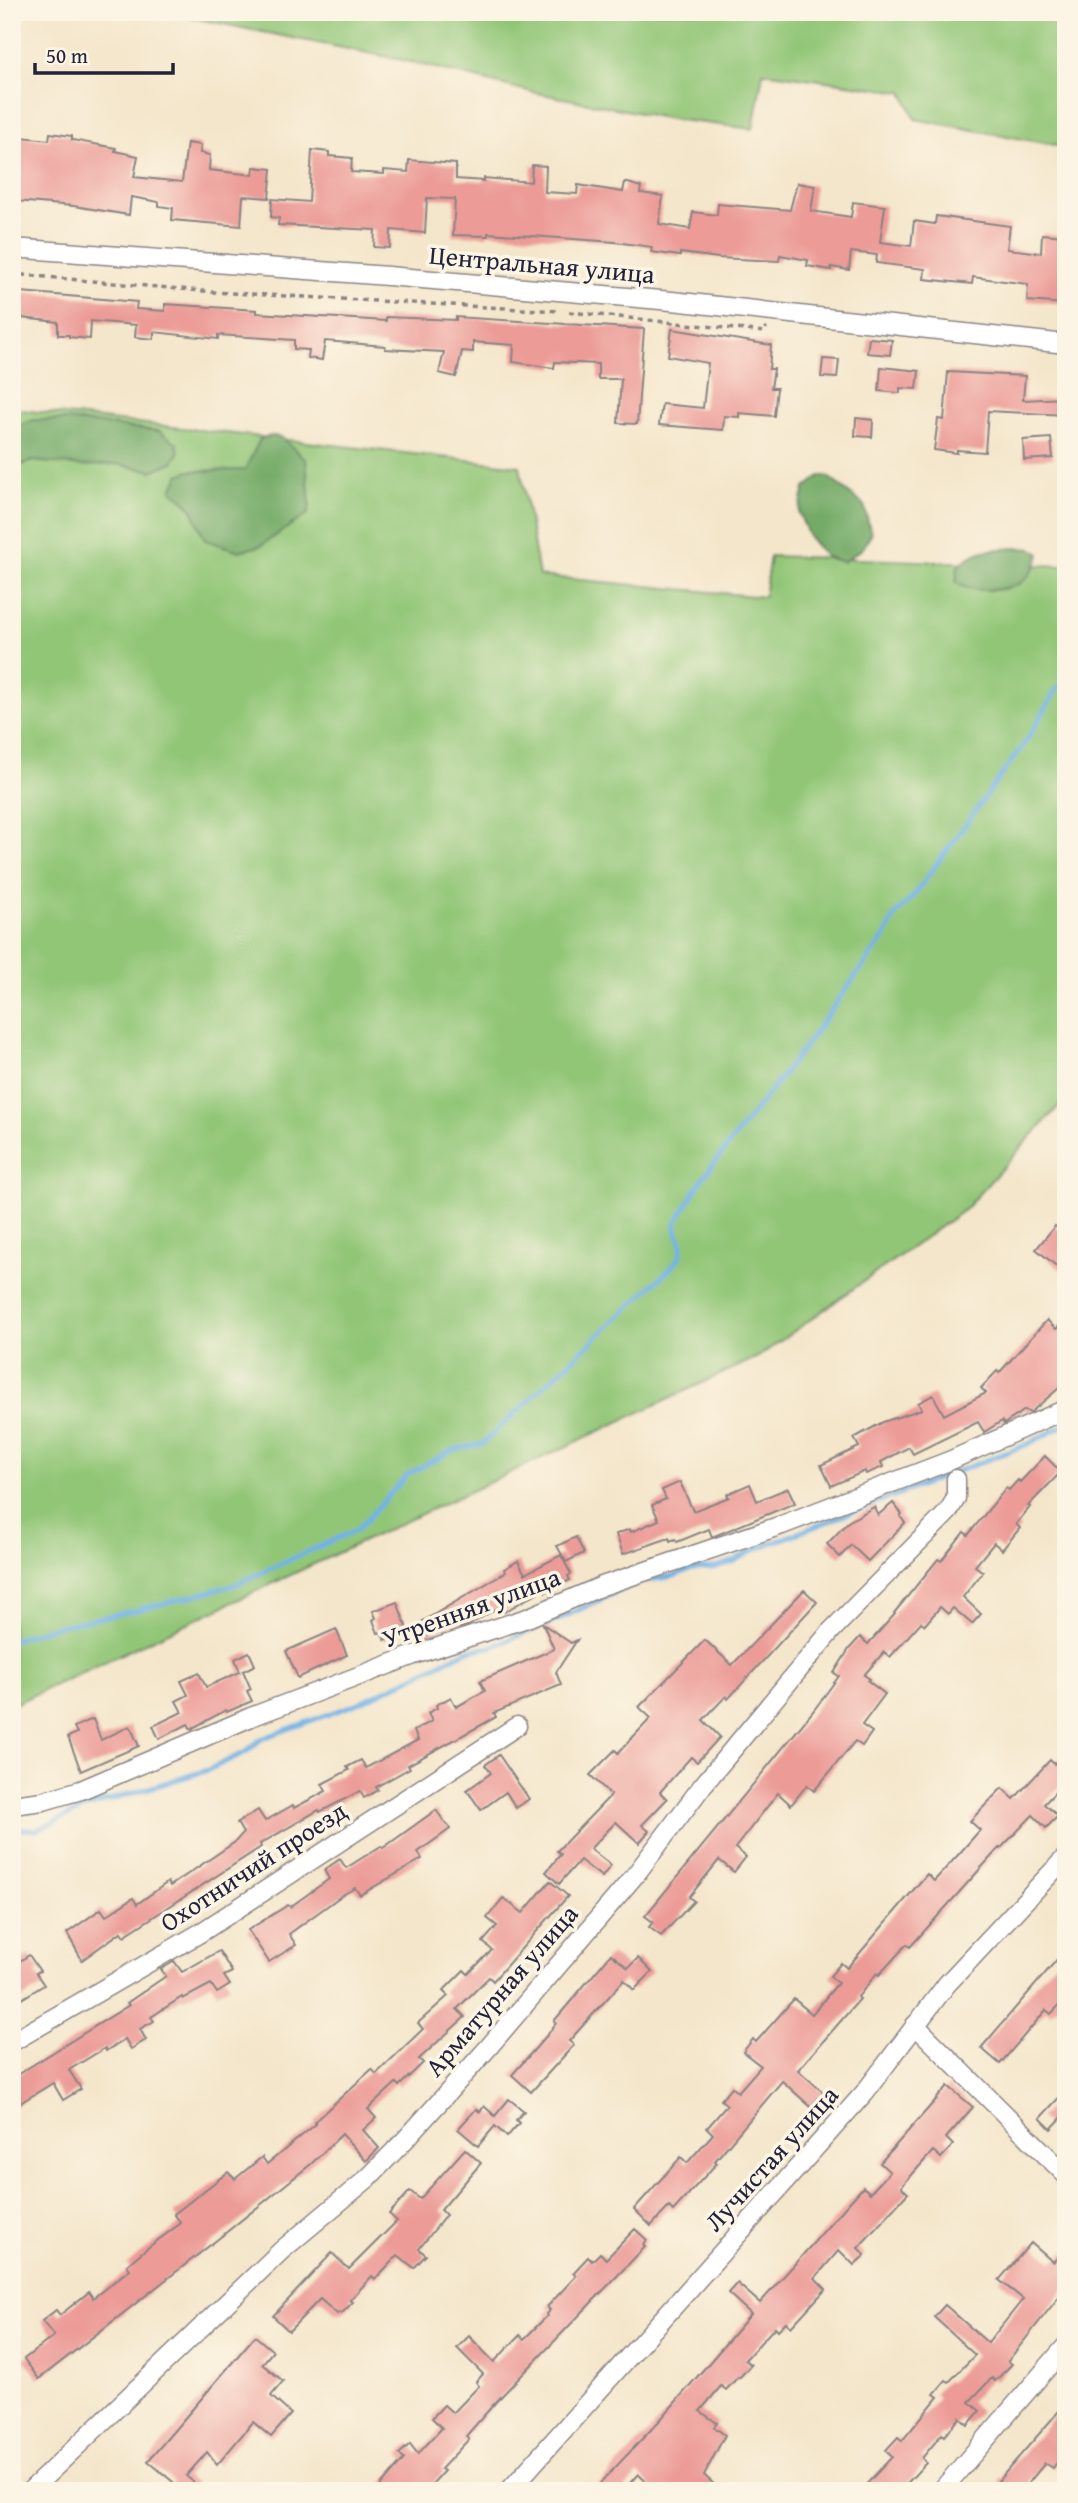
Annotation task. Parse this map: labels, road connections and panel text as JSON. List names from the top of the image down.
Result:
{
  "streets": {
    "street": [
      "Центральная улица",
      "Утренняя улица",
      "Охотничий проезд",
      "Арматурная улица",
      "Лучистая улица"
    ]
  },
  "crossings": [
    ["Утренняя улица", "Арматурная улица"]
  ],
  "scale_bar": "50 m"
}
